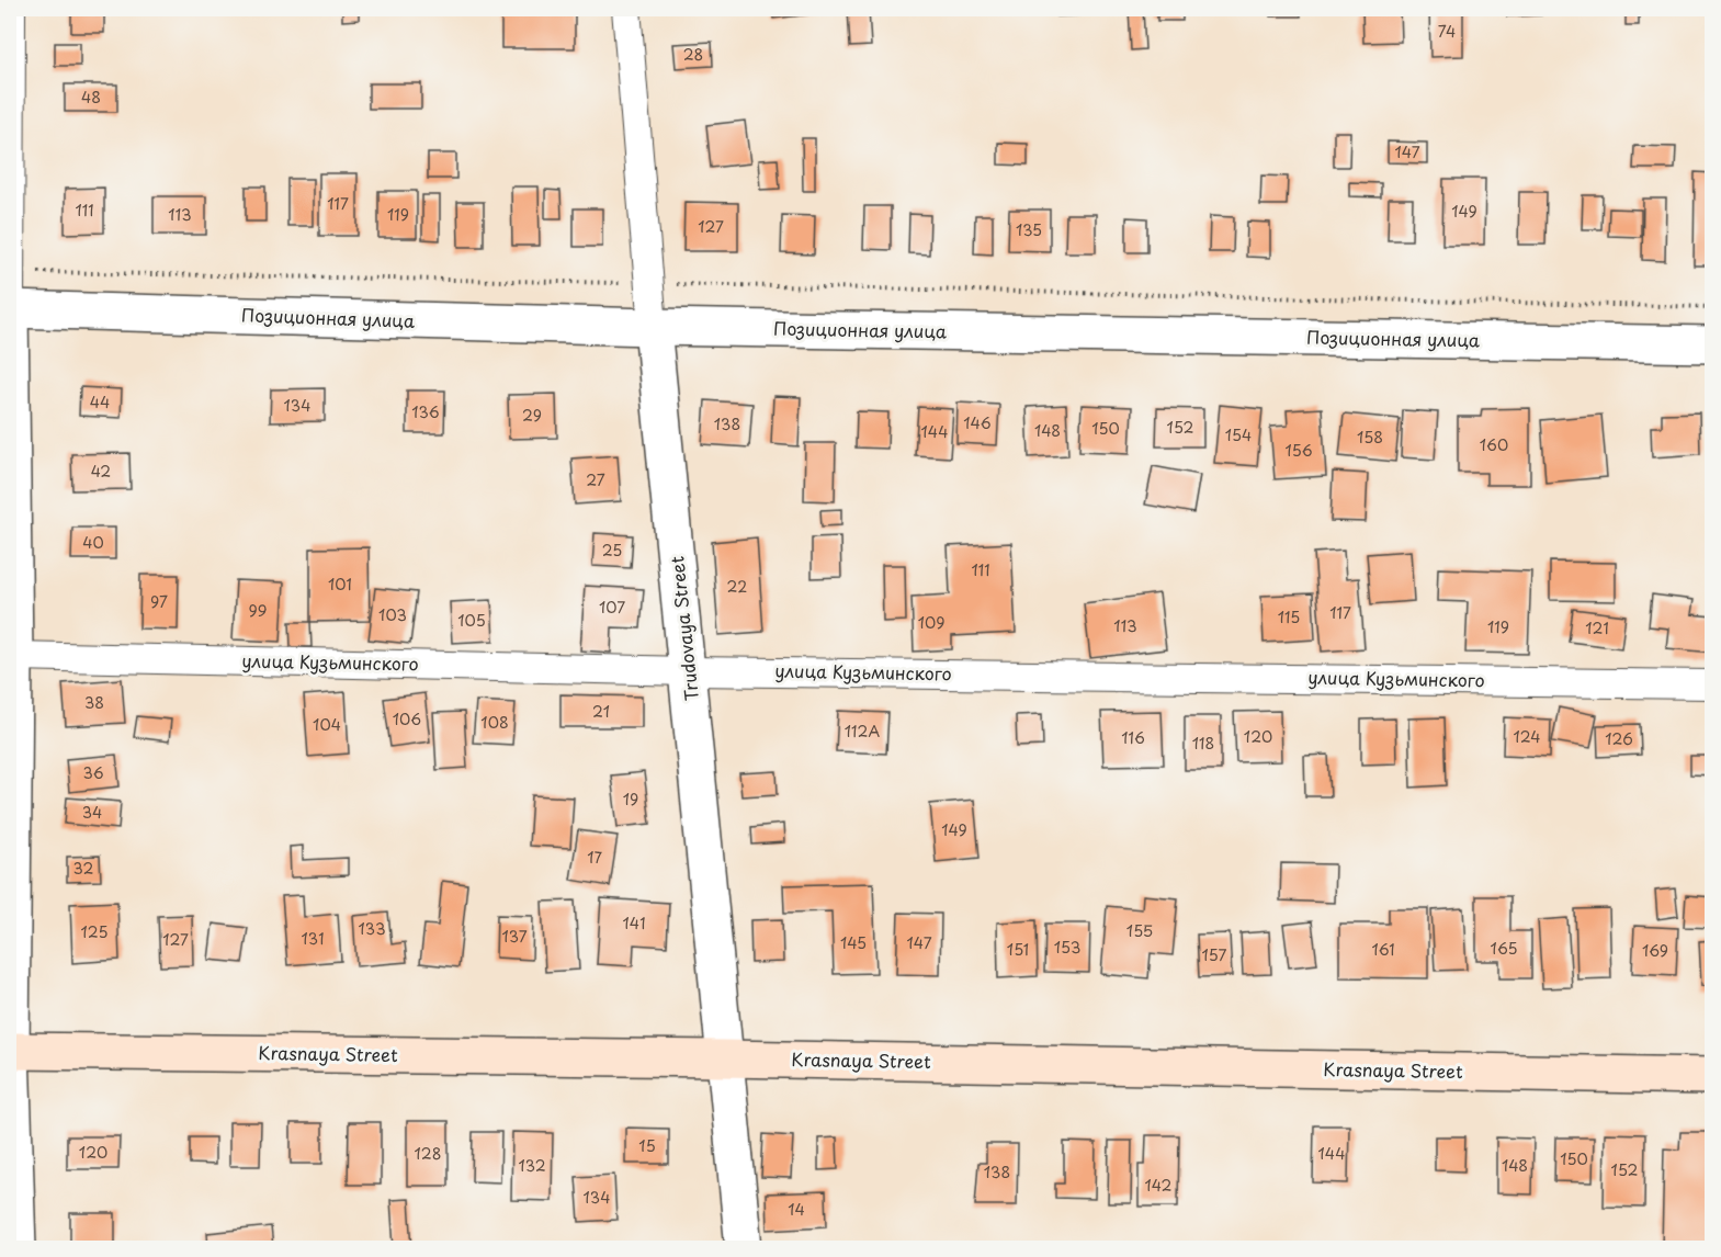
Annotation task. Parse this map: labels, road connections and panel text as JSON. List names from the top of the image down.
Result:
{
  "streets": {
    "main road": ["Krasnaya Street"],
    "street": ["Позиционная улица", "Trudovaya Street", "улица Кузьминского"]
  },
  "crossings": [
    ["Позиционная улица", "Trudovaya Street"],
    ["Trudovaya Street", "улица Кузьминского"],
    ["Trudovaya Street", "Krasnaya Street"]
  ],
  "house_numbers": [
    "74",
    "28",
    "48",
    "147",
    "117",
    "111",
    "149",
    "113",
    "119",
    "127",
    "135",
    "44",
    "134",
    "136",
    "29",
    "146",
    "138",
    "152",
    "150",
    "148",
    "144",
    "154",
    "158",
    "160",
    "156",
    "42",
    "27",
    "40",
    "25",
    "111",
    "101",
    "22",
    "97",
    "107",
    "99",
    "117",
    "103",
    "115",
    "105",
    "109",
    "113",
    "119",
    "121",
    "38",
    "21",
    "106",
    "108",
    "104",
    "112А",
    "120",
    "124",
    "116",
    "126",
    "118",
    "36",
    "19",
    "34",
    "149",
    "17",
    "32",
    "141",
    "133",
    "155",
    "125",
    "137",
    "131",
    "127",
    "145",
    "147",
    "153",
    "165",
    "151",
    "161",
    "169",
    "157",
    "15",
    "120",
    "128",
    "144",
    "150",
    "132",
    "148",
    "152",
    "138",
    "142",
    "134",
    "14"
  ]
}
